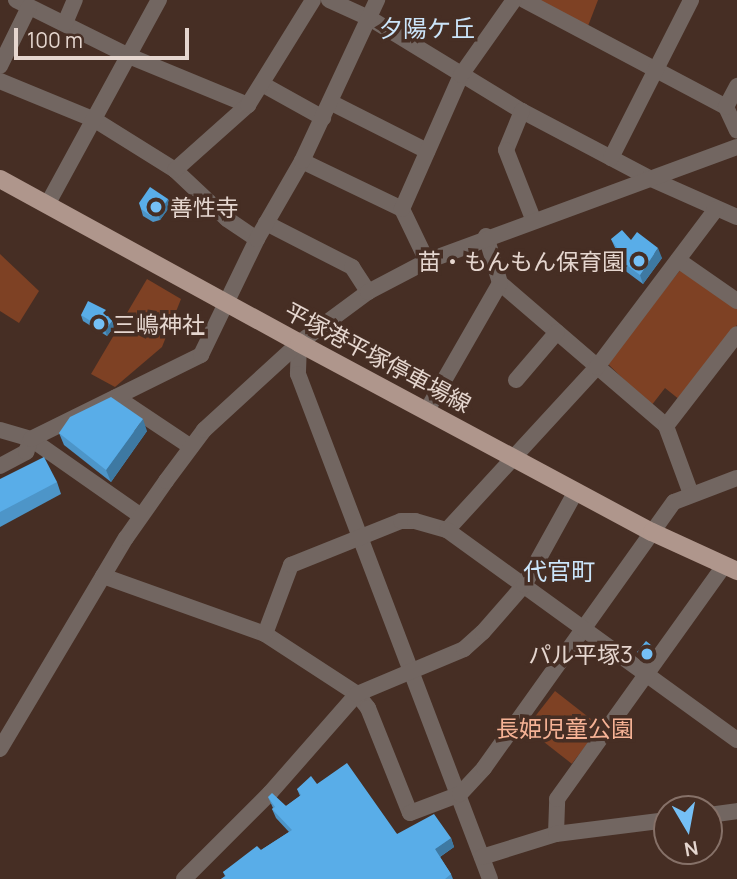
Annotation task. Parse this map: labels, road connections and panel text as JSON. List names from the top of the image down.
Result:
{
  "streets": {
    "main road": ["平塚港平塚停車場線"]
  },
  "districts": ["夕陽ケ丘", "代官町"],
  "parks": ["長姫児童公園"],
  "places": [
    "善性寺",
    "苗・もんもん保育園",
    "三嶋神社",
    "パル平塚3"
  ],
  "scale_bar": "100 m",
  "north": "bottom"
}
